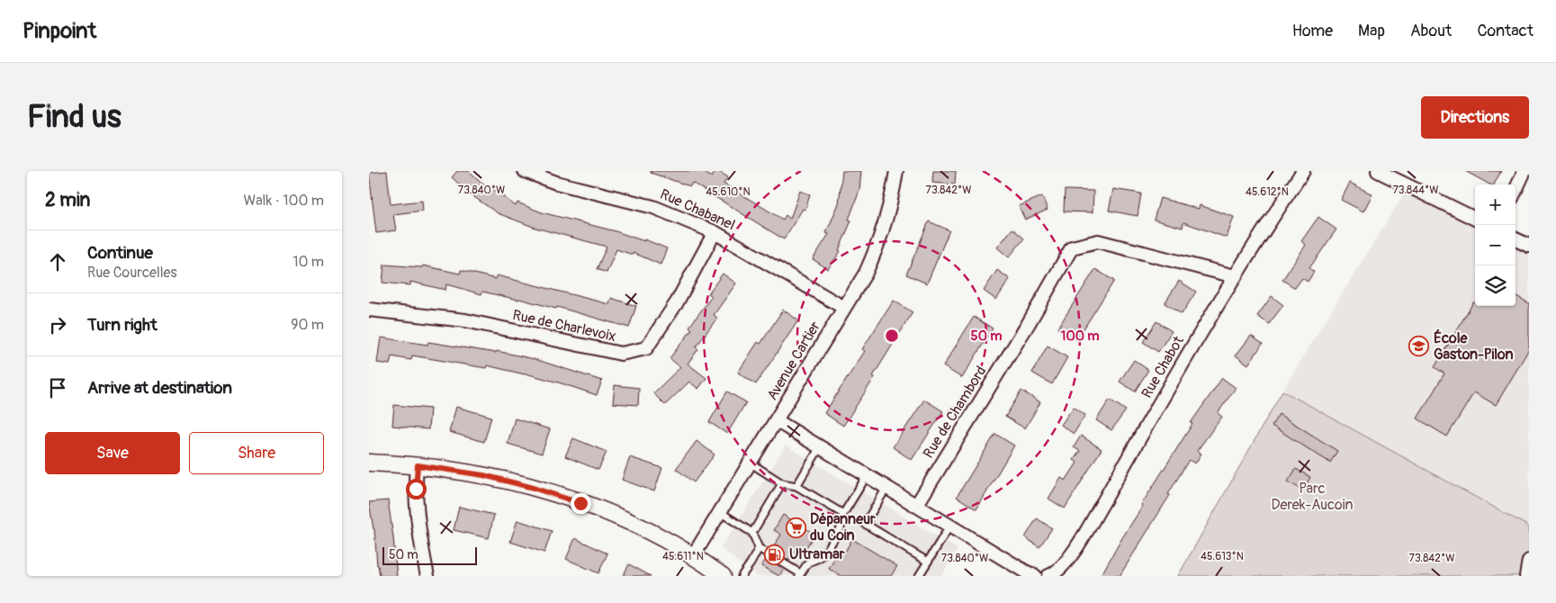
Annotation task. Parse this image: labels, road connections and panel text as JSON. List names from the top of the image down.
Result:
{
  "streets": {
    "street": [
      "Rue Chabanel",
      "Rue de Charlevoix",
      "Avenue Cartier",
      "Rue Chabot",
      "Rue de Chambord"
    ]
  },
  "crossings": [
    ["Rue Chabanel", "Rue de Charlevoix"],
    ["Rue Chabanel", "Avenue Cartier"],
    ["Rue Chabot", "Rue de Chambord"]
  ],
  "parks": ["Parc Derek-Aucoin"],
  "places": {
    "school or university": ["École Gaston-Pilon"],
    "supermarket": ["Dépanneur du Coin"],
    "fuel station": ["Ultramar"]
  },
  "scale_bar": "50 m",
  "page": {
    "header": "Pinpoint",
    "nav": [
      "Home",
      "Map",
      "About",
      "Contact"
    ],
    "buttons": [
      "Directions",
      ["Save", "Share"]
    ],
    "title": "Find us",
    "heading": ["2 min", "Walk · 100 m"],
    "map_buttons": ["+", "−"],
    "list": [
      ["Continue", "Rue Courcelles", "10 m"],
      ["Turn right", "90 m"],
      "Arrive at destination"
    ],
    "scale": "50 m"
  },
  "coordinates": [
    "73.844°W",
    "73.840°W",
    "73.842°W",
    "45.610°N",
    "45.612°N",
    "45.611°N",
    "45.613°N"
  ],
  "rings": ["50 m", "100 m"]
}
